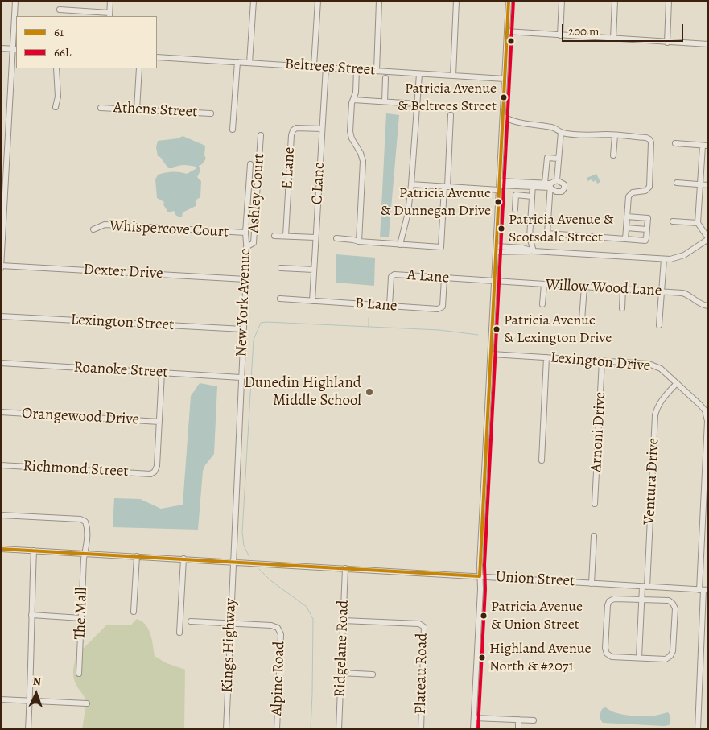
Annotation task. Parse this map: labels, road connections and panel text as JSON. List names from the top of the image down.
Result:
{
  "streets": {
    "street": [
      "Beltrees Street",
      "Athens Street",
      "E Lane",
      "C Lane",
      "Ashley Court",
      "Whispercove Court",
      "Dexter Drive",
      "A Lane",
      "Willow Wood Lane",
      "New York Avenue",
      "B Lane",
      "Lexington Street",
      "Lexington Drive",
      "Roanoke Street",
      "Orangewood Drive",
      "Arnoni Drive",
      "Richmond Street",
      "Ventura Drive",
      "Union Street",
      "The Mall",
      "Kings Highway",
      "Ridgelane Road",
      "Plateau Road",
      "Alpine Road"
    ]
  },
  "crossings": [
    ["Beltrees Street", "C Lane"],
    ["E Lane", "C Lane"],
    ["C Lane", "B Lane"],
    ["Ashley Court", "New York Avenue"],
    ["Whispercove Court", "New York Avenue"],
    ["Dexter Drive", "New York Avenue"],
    ["A Lane", "Willow Wood Lane"],
    ["A Lane", "B Lane"],
    ["New York Avenue", "Lexington Street"],
    ["New York Avenue", "Roanoke Street"],
    ["New York Avenue", "Union Street"],
    ["New York Avenue", "Kings Highway"],
    ["Lexington Drive", "Arnoni Drive"],
    ["Lexington Drive", "Ventura Drive"],
    ["Lexington Drive", "Union Street"],
    ["Orangewood Drive", "Richmond Street"],
    ["Ventura Drive", "Union Street"],
    ["Union Street", "The Mall"],
    ["Union Street", "Kings Highway"],
    ["Union Street", "Ridgelane Road"],
    ["Kings Highway", "Alpine Road"],
    ["Ridgelane Road", "Plateau Road"]
  ],
  "places": [
    "Patricia Avenue & Beltrees Street",
    "Patricia Avenue & Dunnegan Drive",
    "Patricia Avenue & Scotsdale Street",
    "Patricia Avenue & Lexington Drive",
    "Dunedin Highland Middle School",
    "Patricia Avenue & Union Street",
    "Highland Avenue North & #2071"
  ],
  "lines": ["transit line 61", "transit line 66L"],
  "legend": ["61", "66L"],
  "scale_bar": "200 m",
  "north": "top"
}
